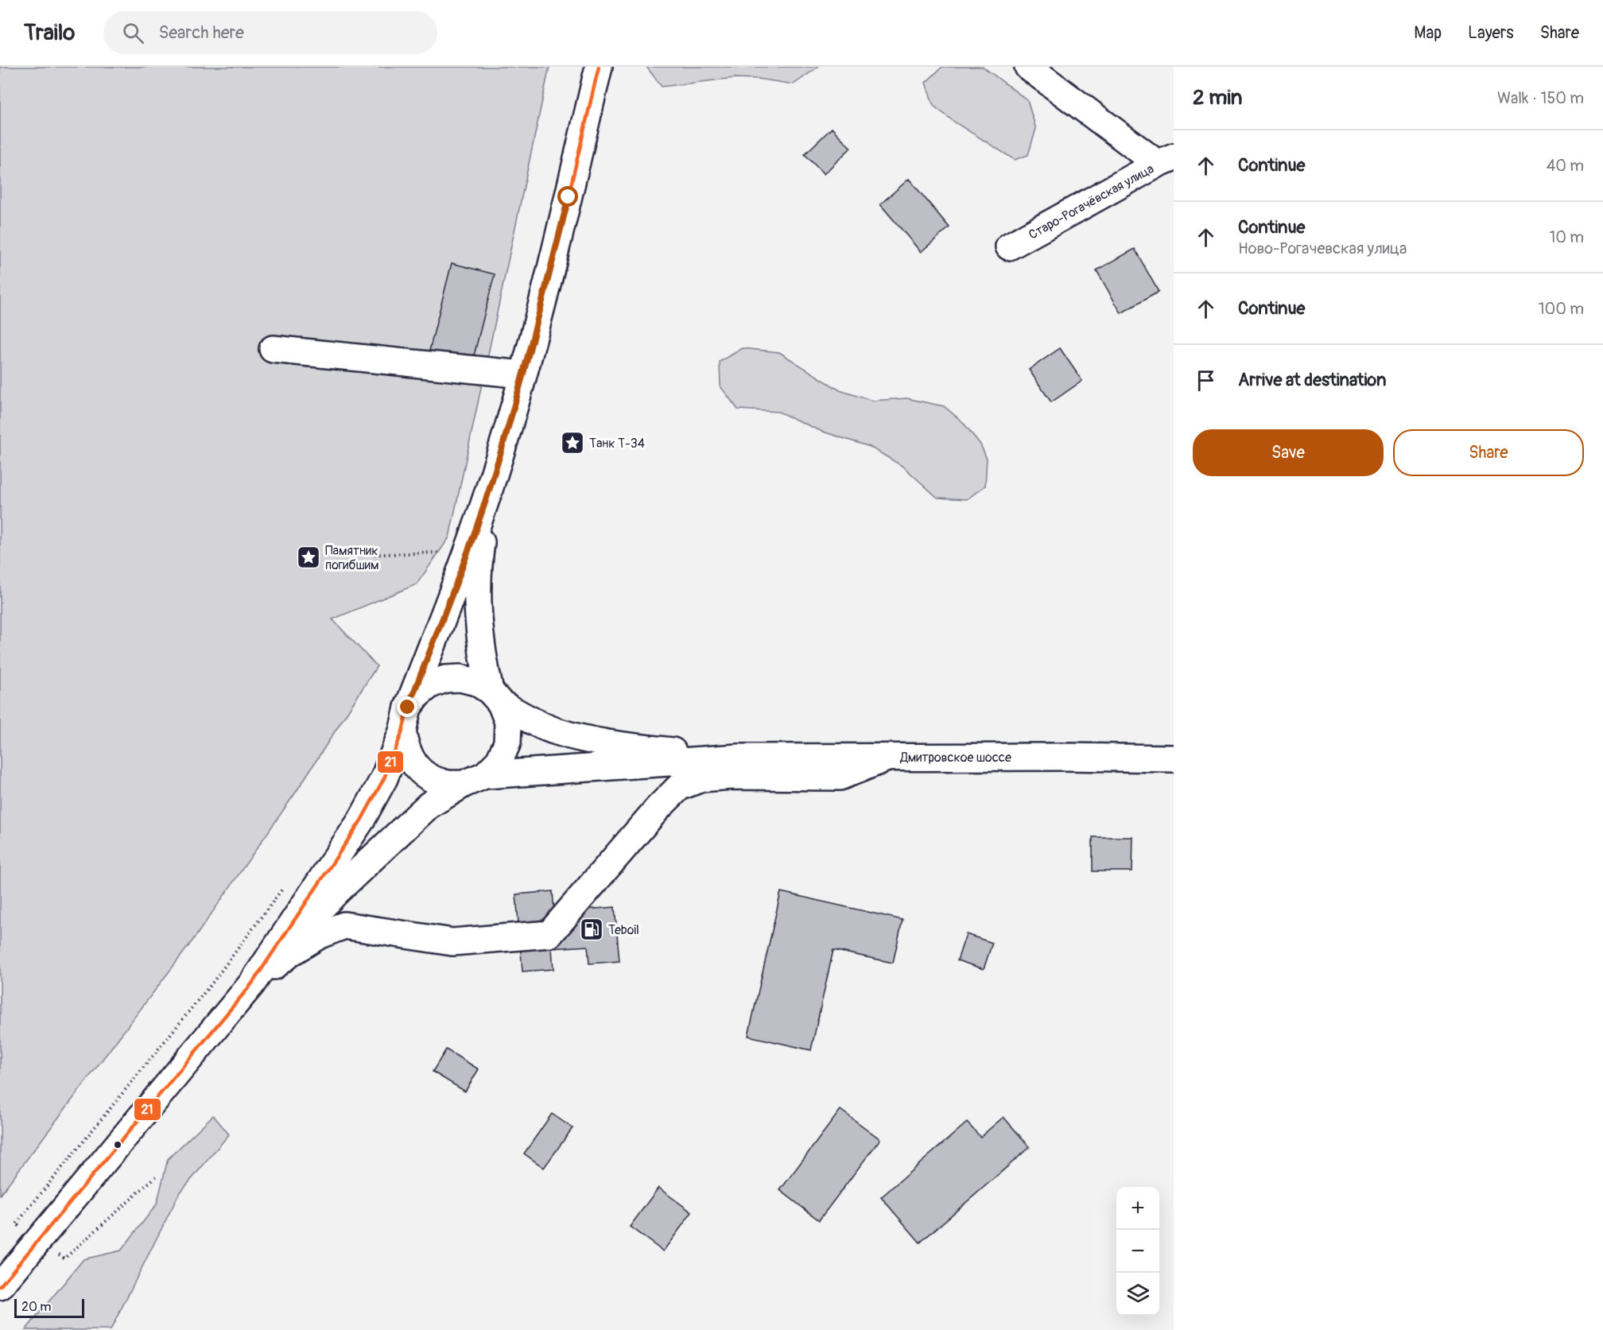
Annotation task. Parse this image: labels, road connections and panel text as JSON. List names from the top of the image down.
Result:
{
  "streets": {
    "main road": ["Старо-Рогачёвская улица", "Дмитровское шоссе"]
  },
  "places": {
    "place": ["Танк Т-34", "Памятник погибшим"],
    "fuel station": ["Teboil"]
  },
  "lines": ["transit line 21"],
  "scale_bar": "20 m",
  "page": {
    "header": "Trailo",
    "search": "Search here",
    "nav": ["Map", "Layers", "Share"],
    "heading": ["2 min", "Walk · 150 m"],
    "list": [
      ["Continue", "40 m"],
      ["Continue", "Ново-Рогачевская улица", "10 m"],
      ["Continue", "100 m"],
      "Arrive at destination"
    ],
    "buttons": ["Save", "Share"],
    "map_buttons": ["+", "−"],
    "scale": "20 m"
  }
}
